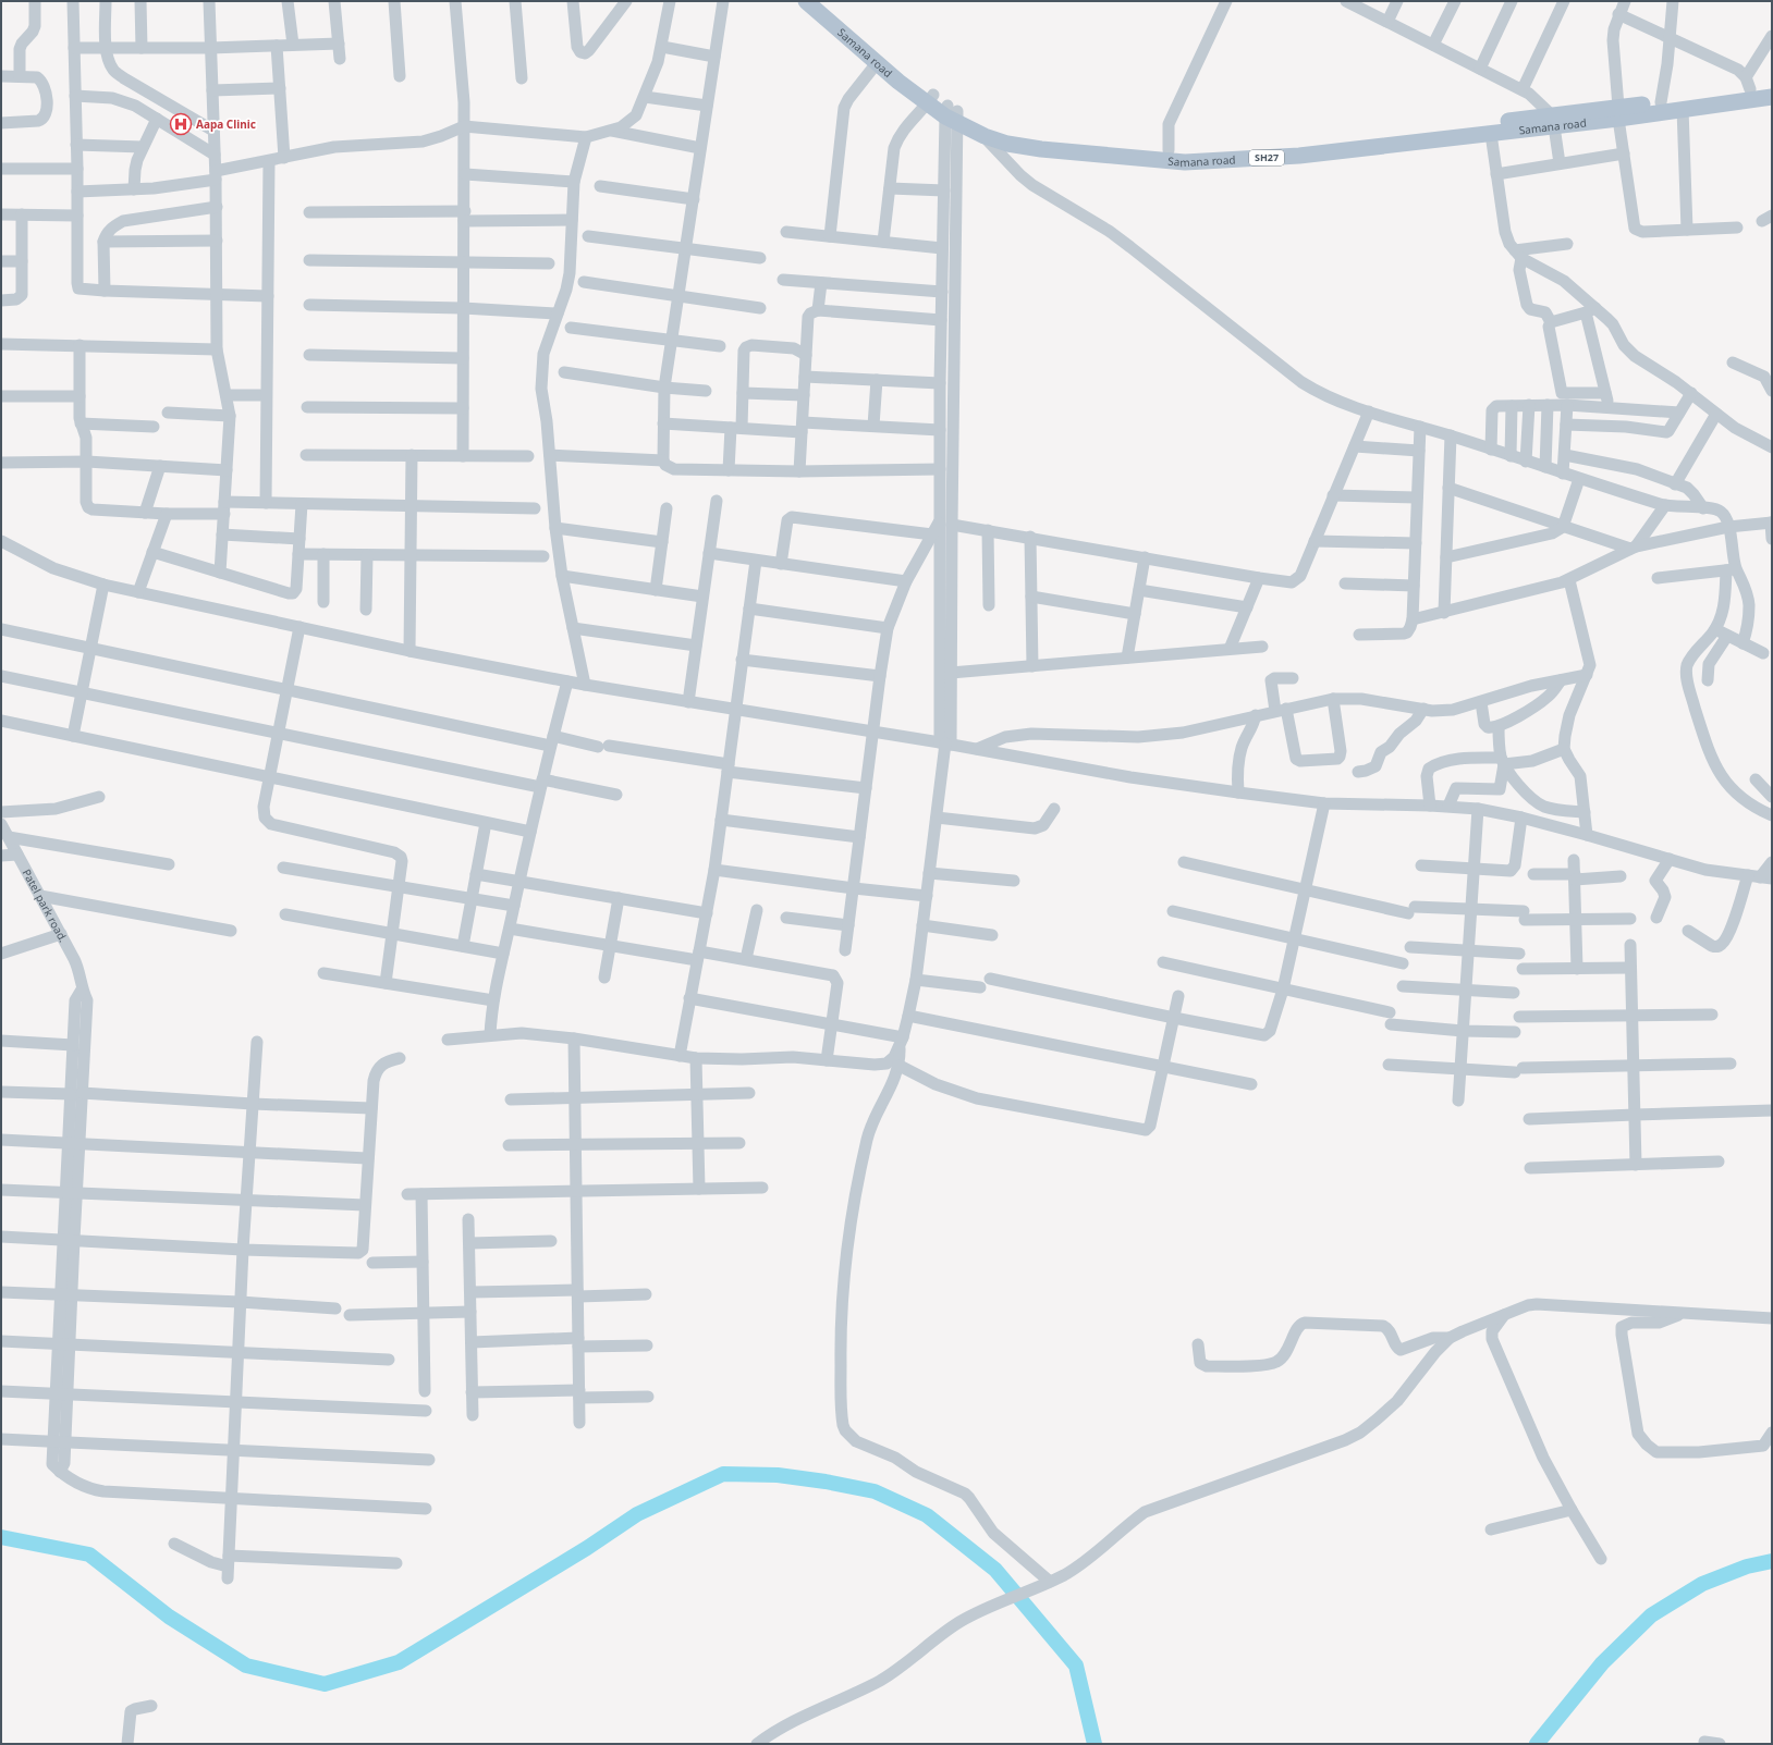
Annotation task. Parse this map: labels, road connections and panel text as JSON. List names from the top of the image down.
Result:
{
  "streets": {
    "main road": ["Samana road", "SH27"],
    "street": ["Patel park road."]
  },
  "places": {
    "hospital": ["Aapa Clinic"]
  }
}
